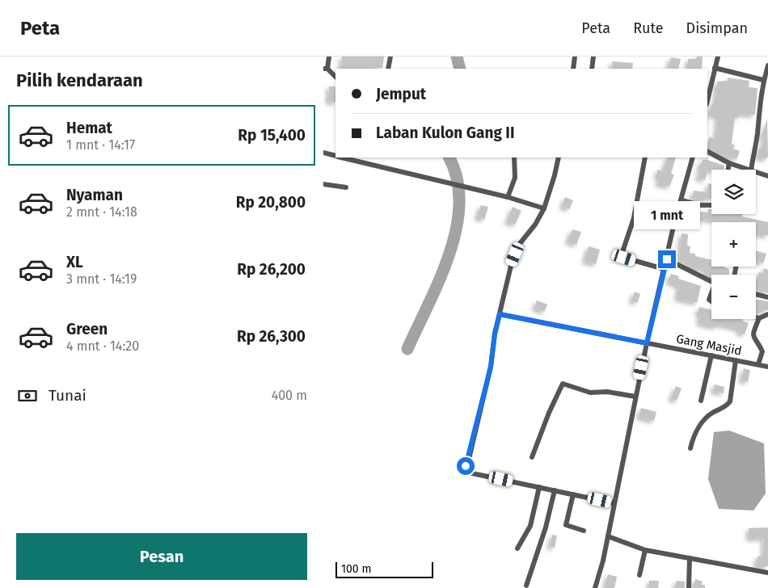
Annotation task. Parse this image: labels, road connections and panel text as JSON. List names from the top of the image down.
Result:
{
  "streets": {
    "street": ["Gang Masjid"]
  },
  "scale_bar": "100 m",
  "page": {
    "header": "Peta",
    "nav": ["Peta", "Rute", "Disimpan"],
    "heading": "Pilih kendaraan",
    "banner": ["Jemput", "Laban Kulon Gang II"],
    "list": [
      {
        "name": "Hemat",
        "note": "1 mnt · 14:17",
        "value": "Rp 15,400"
      },
      {
        "name": "Nyaman",
        "note": "2 mnt · 14:18",
        "value": "Rp 20,800"
      },
      {
        "name": "XL",
        "note": "3 mnt · 14:19",
        "value": "Rp 26,200"
      },
      {
        "name": "Green",
        "note": "4 mnt · 14:20",
        "value": "Rp 26,300"
      }
    ],
    "map_buttons": ["+", "−"],
    "bubble": "1 mnt",
    "pay": ["Tunai", "400 m"],
    "buttons": "Pesan",
    "scale": "100 m"
  }
}
